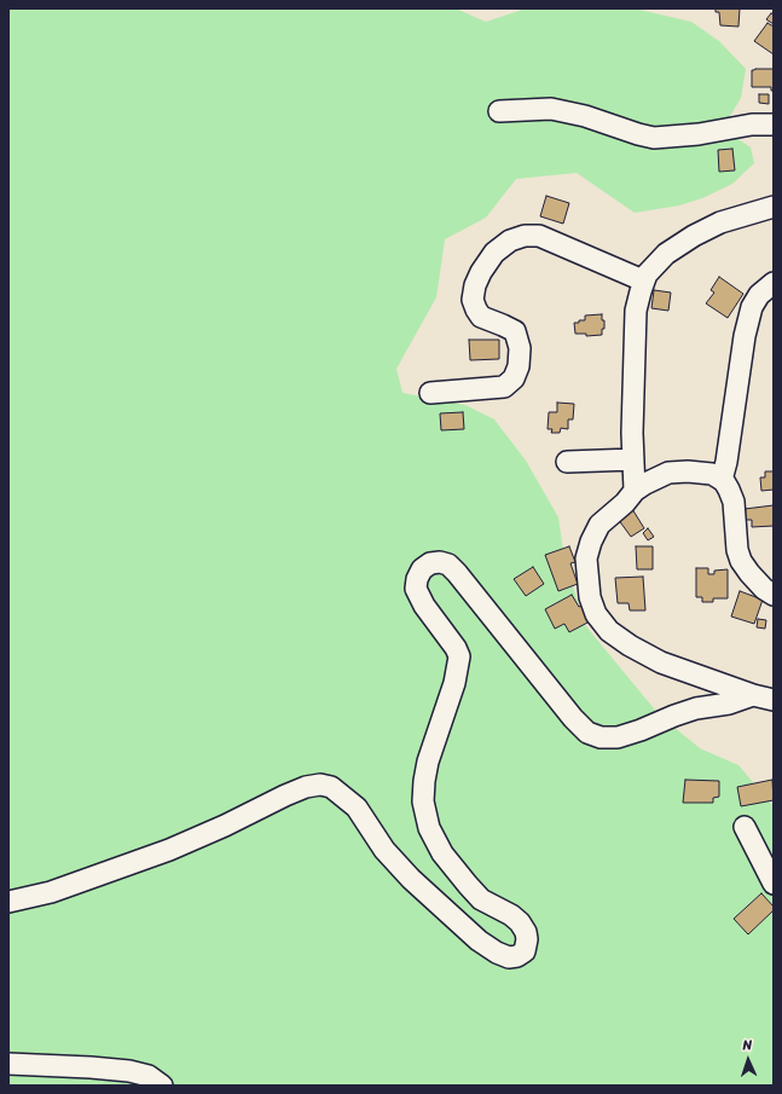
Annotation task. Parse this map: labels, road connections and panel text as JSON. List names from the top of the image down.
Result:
{
  "north": "top"
}
